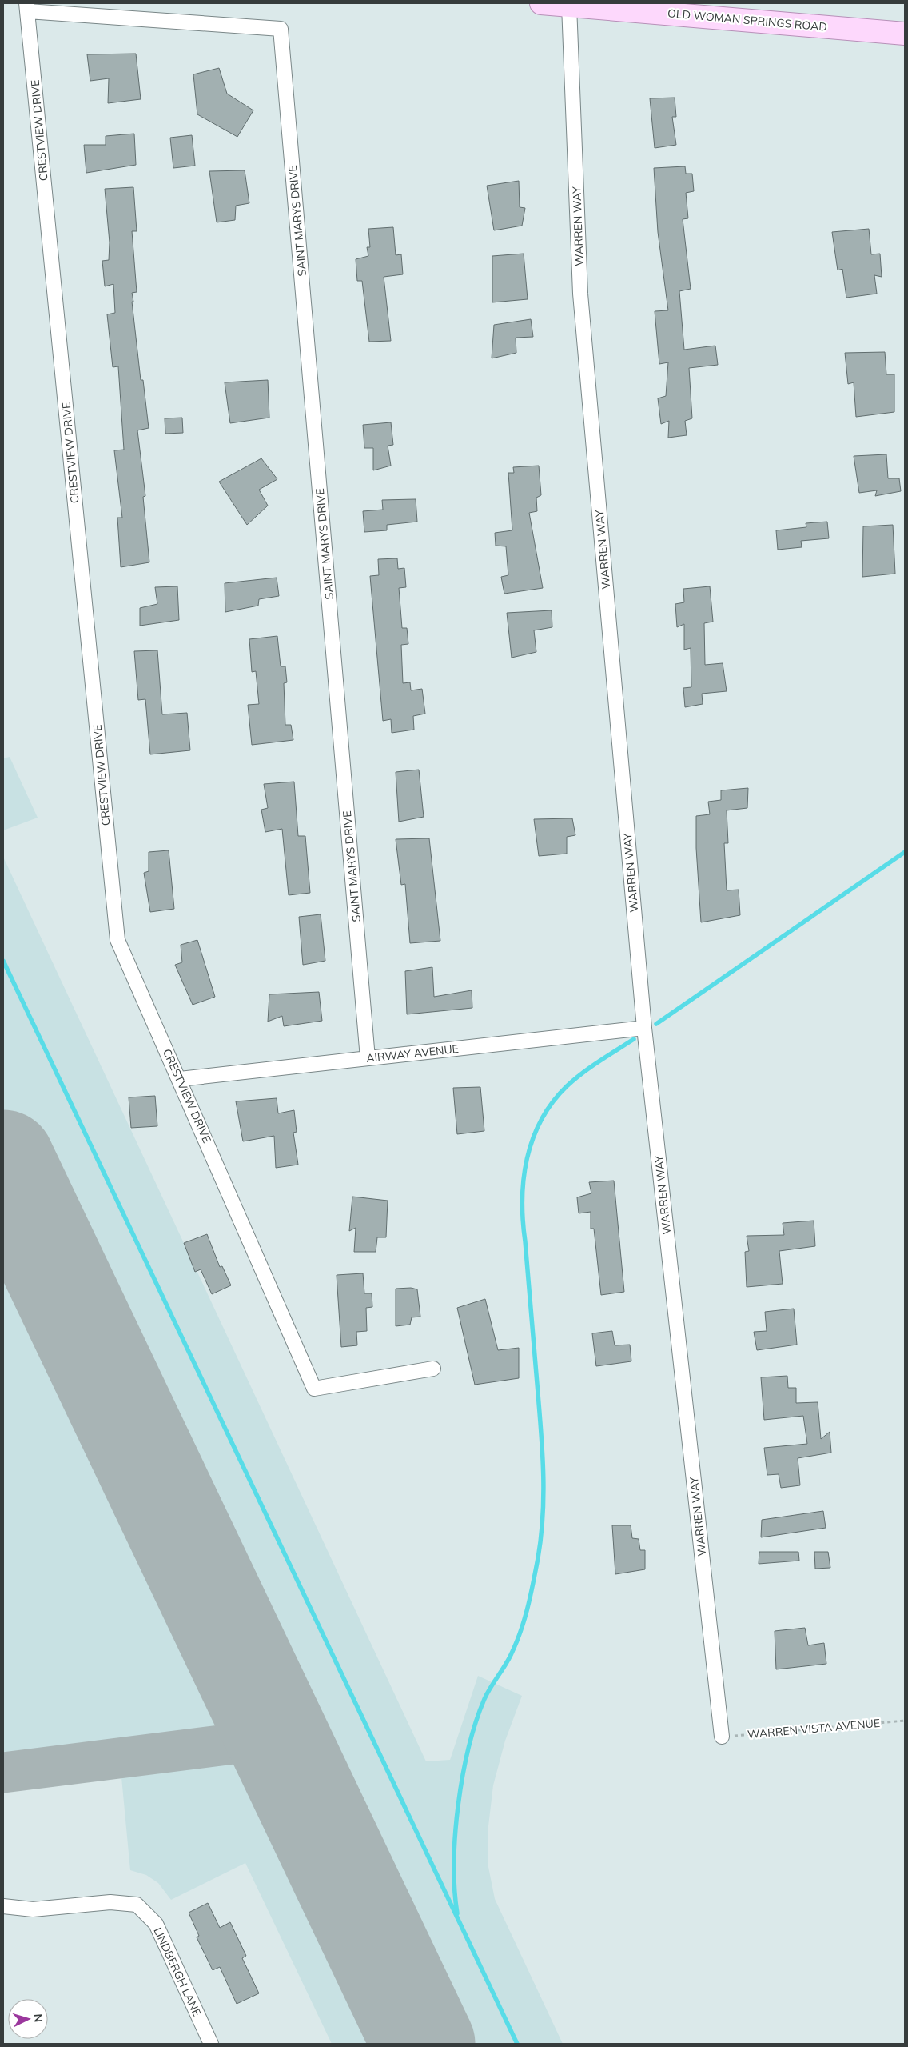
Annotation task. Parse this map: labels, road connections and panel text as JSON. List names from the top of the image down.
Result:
{
  "streets": {
    "main road": ["OLD WOMAN SPRINGS ROAD"],
    "street": [
      "CRESTVIEW DRIVE",
      "SAINT MARYS DRIVE",
      "WARREN WAY",
      "AIRWAY AVENUE",
      "LINDBERGH LANE"
    ],
    "path": ["WARREN VISTA AVENUE"]
  },
  "crossings": [
    ["OLD WOMAN SPRINGS ROAD", "WARREN WAY"],
    ["CRESTVIEW DRIVE", "SAINT MARYS DRIVE"],
    ["CRESTVIEW DRIVE", "AIRWAY AVENUE"],
    ["SAINT MARYS DRIVE", "AIRWAY AVENUE"],
    ["WARREN WAY", "AIRWAY AVENUE"],
    ["WARREN WAY", "WARREN VISTA AVENUE"]
  ],
  "north": "right"
}
